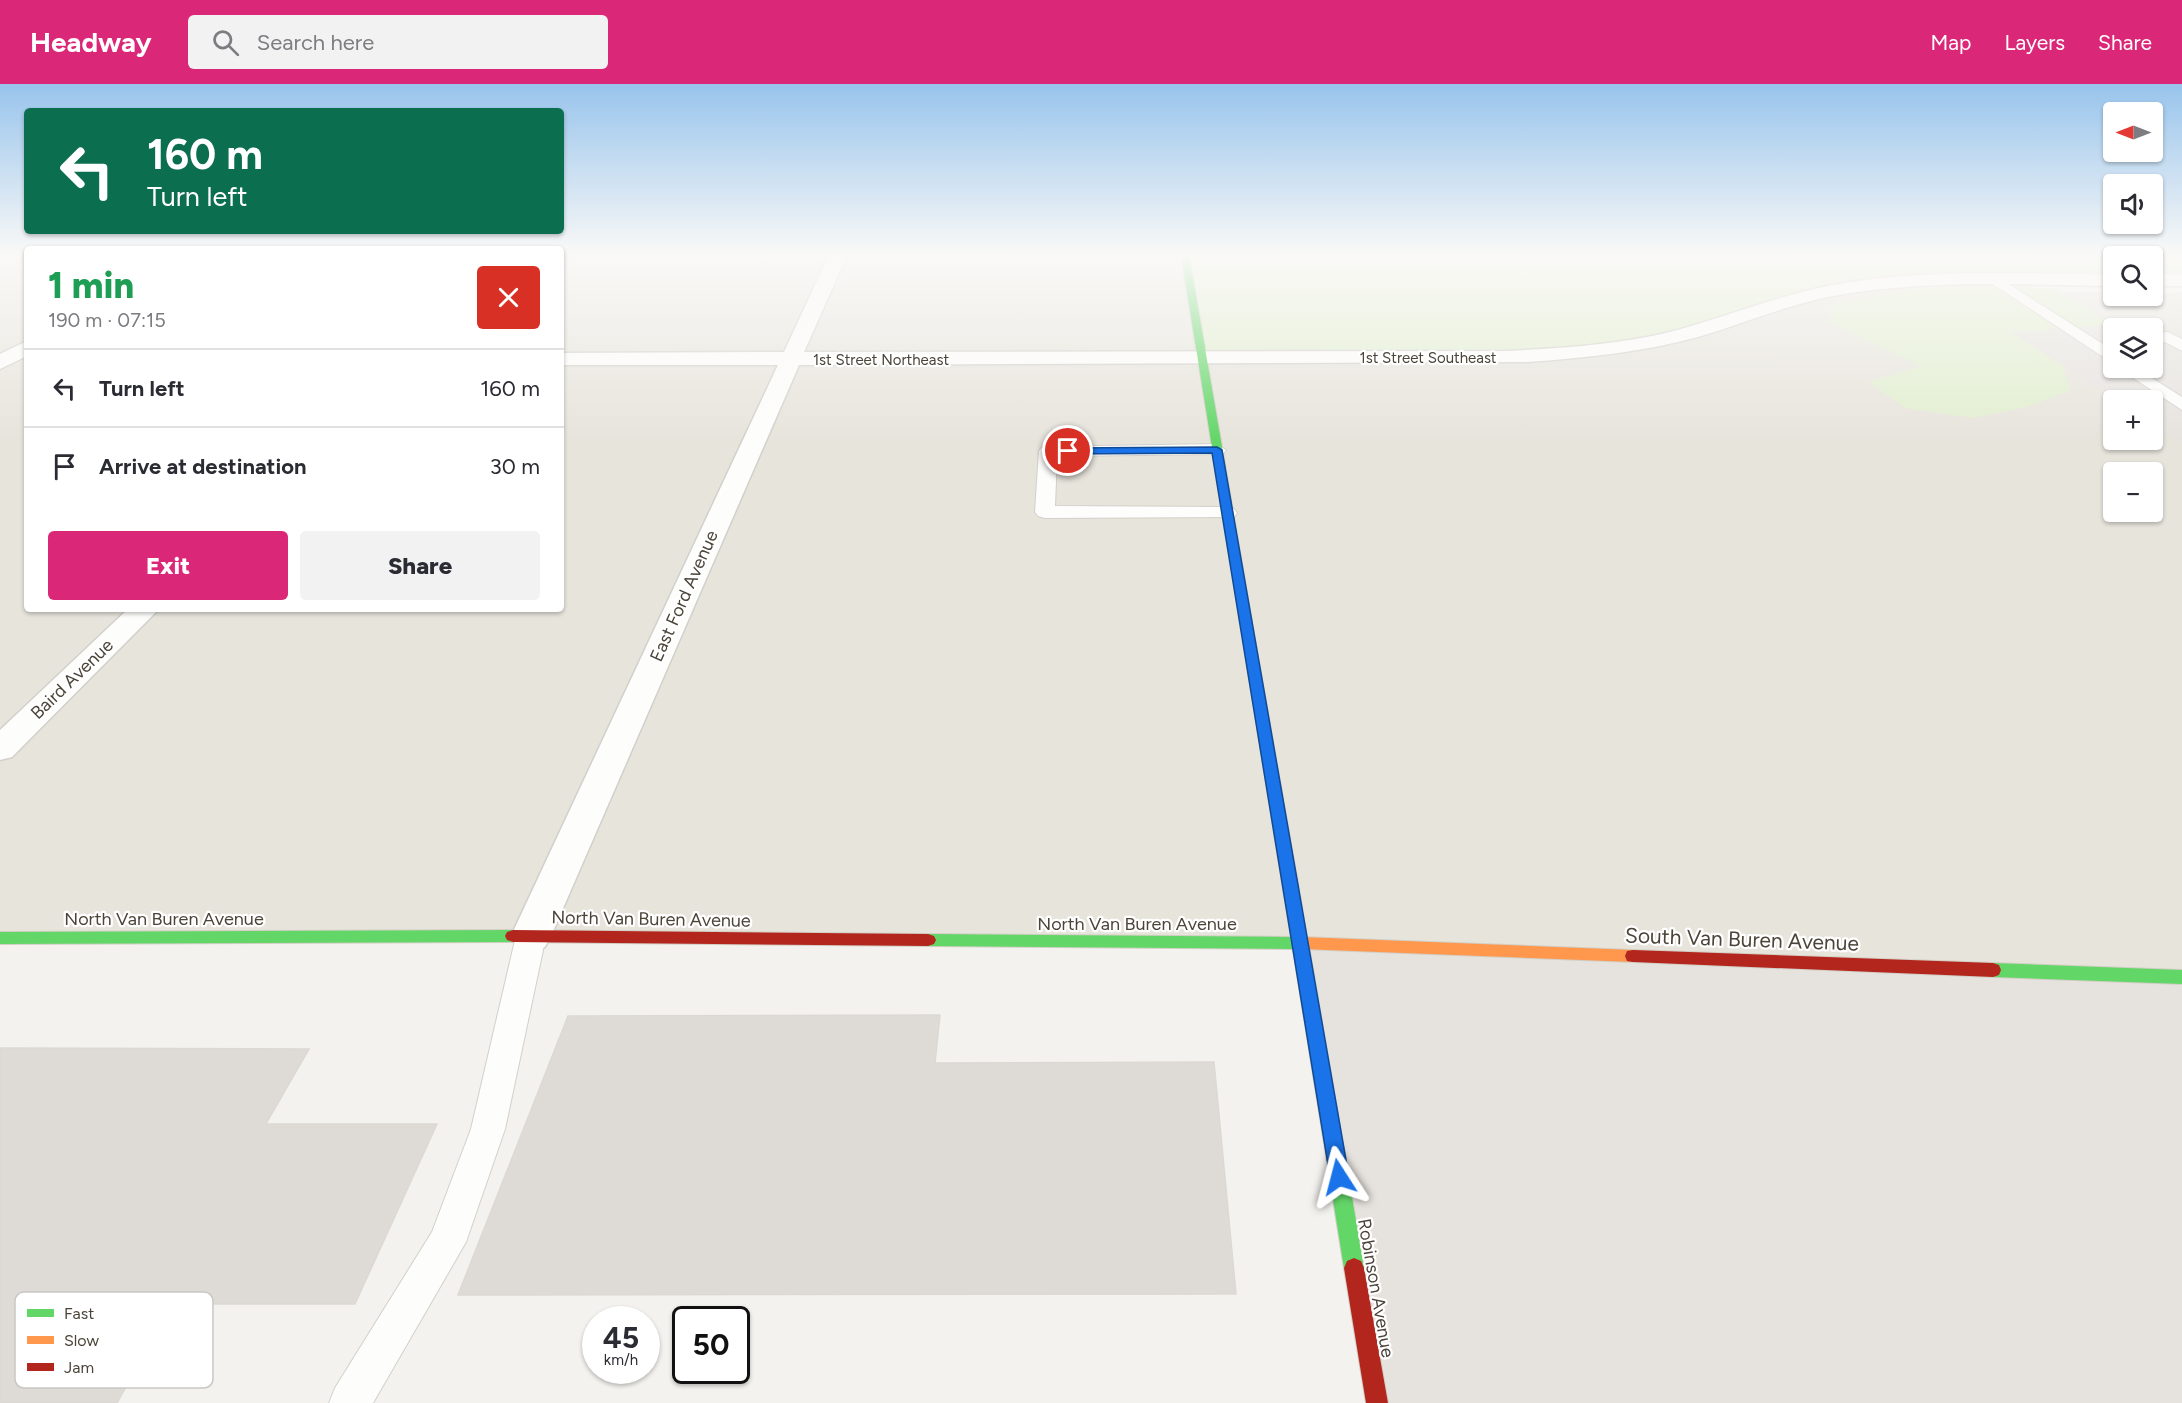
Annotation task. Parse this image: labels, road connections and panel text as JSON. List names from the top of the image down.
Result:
{
  "streets": {
    "main road": ["North Van Buren Avenue", "South Van Buren Avenue", "Robinson Avenue"],
    "street": [
      "1st Street Southeast",
      "1st Street Northeast",
      "East Ford Avenue",
      "Baird Avenue"
    ]
  },
  "crossings": [
    ["1st Street Southeast", "1st Street Northeast"],
    ["1st Street Southeast", "Robinson Avenue"],
    ["1st Street Northeast", "East Ford Avenue"],
    ["1st Street Northeast", "Robinson Avenue"],
    ["East Ford Avenue", "North Van Buren Avenue"],
    ["North Van Buren Avenue", "South Van Buren Avenue"],
    ["North Van Buren Avenue", "Robinson Avenue"],
    ["South Van Buren Avenue", "Robinson Avenue"]
  ],
  "legend": ["Fast", "Slow", "Jam"],
  "north": "left",
  "page": {
    "header": "Headway",
    "search": "Search here",
    "nav": ["Map", "Layers", "Share"],
    "map_buttons": ["+", "−"],
    "turn": ["160 m", "Turn left"],
    "heading": ["1 min", "190 m · 07:15"],
    "list": [
      {
        "name": "Turn left",
        "value": "160 m"
      },
      {
        "name": "Arrive at destination",
        "value": "30 m"
      }
    ],
    "buttons": ["Exit", "Share"],
    "speed": "45 km/h",
    "limit": "50"
  }
}
